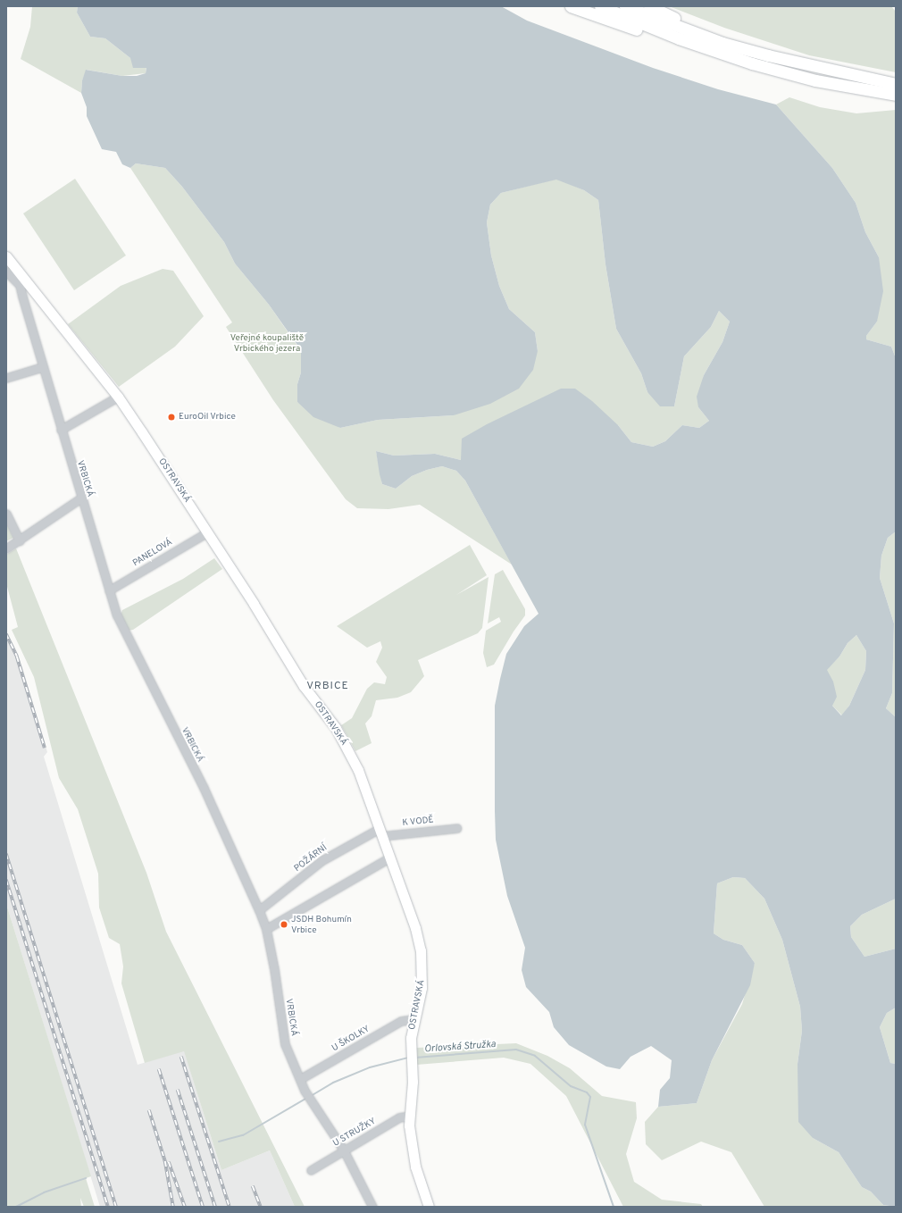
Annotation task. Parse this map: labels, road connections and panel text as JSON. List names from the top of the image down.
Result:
{
  "streets": {
    "main road": ["OSTRAVSKÁ"],
    "street": [
      "VRBICKÁ",
      "PANELOVÁ",
      "K VODĚ",
      "POŽÁRNÍ",
      "U ŠKOLKY",
      "U STRUŽKY"
    ]
  },
  "crossings": [
    ["VRBICKÁ", "OSTRAVSKÁ"],
    ["VRBICKÁ", "PANELOVÁ"],
    ["VRBICKÁ", "POŽÁRNÍ"],
    ["VRBICKÁ", "U ŠKOLKY"],
    ["VRBICKÁ", "U STRUŽKY"],
    ["OSTRAVSKÁ", "PANELOVÁ"],
    ["OSTRAVSKÁ", "K VODĚ"],
    ["OSTRAVSKÁ", "POŽÁRNÍ"],
    ["OSTRAVSKÁ", "U ŠKOLKY"],
    ["OSTRAVSKÁ", "U STRUŽKY"],
    ["K VODĚ", "POŽÁRNÍ"]
  ],
  "districts": ["VRBICE"],
  "water": ["Orlovská Stružka"],
  "parks": ["Veřejné koupaliště Vrbického jezera"],
  "places": ["EuroOil Vrbice", "JSDH Bohumín Vrbice"]
}
